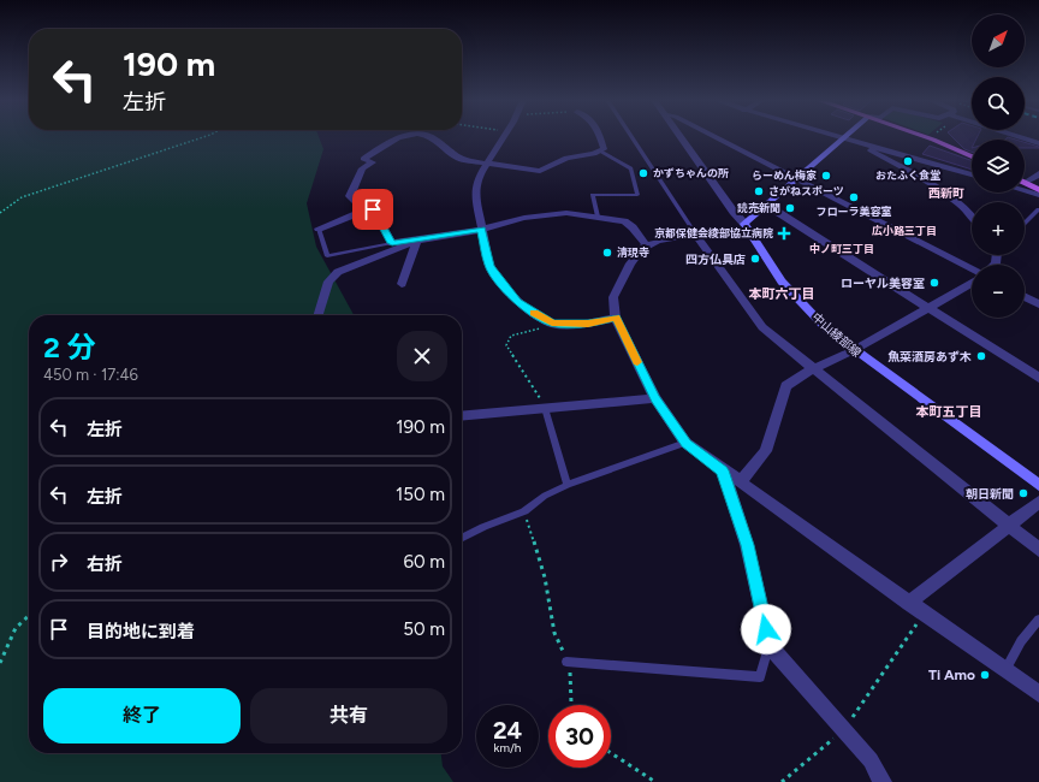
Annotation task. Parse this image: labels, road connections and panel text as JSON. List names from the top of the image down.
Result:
{
  "streets": {
    "main road": ["中山綾部線"]
  },
  "districts": [
    "西新町",
    "広小路三丁目",
    "中ノ町三丁目",
    "本町六丁目",
    "本町五丁目"
  ],
  "places": {
    "other": [
      "おたふく食堂",
      "かずちゃんの所",
      "らーめん梅家",
      "さがねスポーツ",
      "フローラ美容室",
      "読売新聞",
      "清現寺",
      "四方仏具店",
      "ローヤル美容室",
      "魚菜酒房あず木",
      "朝日新聞",
      "Ti Amo"
    ],
    "health": ["京都保健会綾部協立病院"]
  },
  "north": "top right",
  "page": {
    "map_buttons": ["+", "−"],
    "turn": ["190 m", "左折"],
    "heading": ["2 分", "450 m · 17:46"],
    "list": [
      {
        "name": "左折",
        "value": "190 m"
      },
      {
        "name": "左折",
        "value": "150 m"
      },
      {
        "name": "右折",
        "value": "60 m"
      },
      {
        "name": "目的地に到着",
        "value": "50 m"
      }
    ],
    "buttons": ["終了", "共有"],
    "speed": "24 km/h",
    "limit": "30"
  }
}
